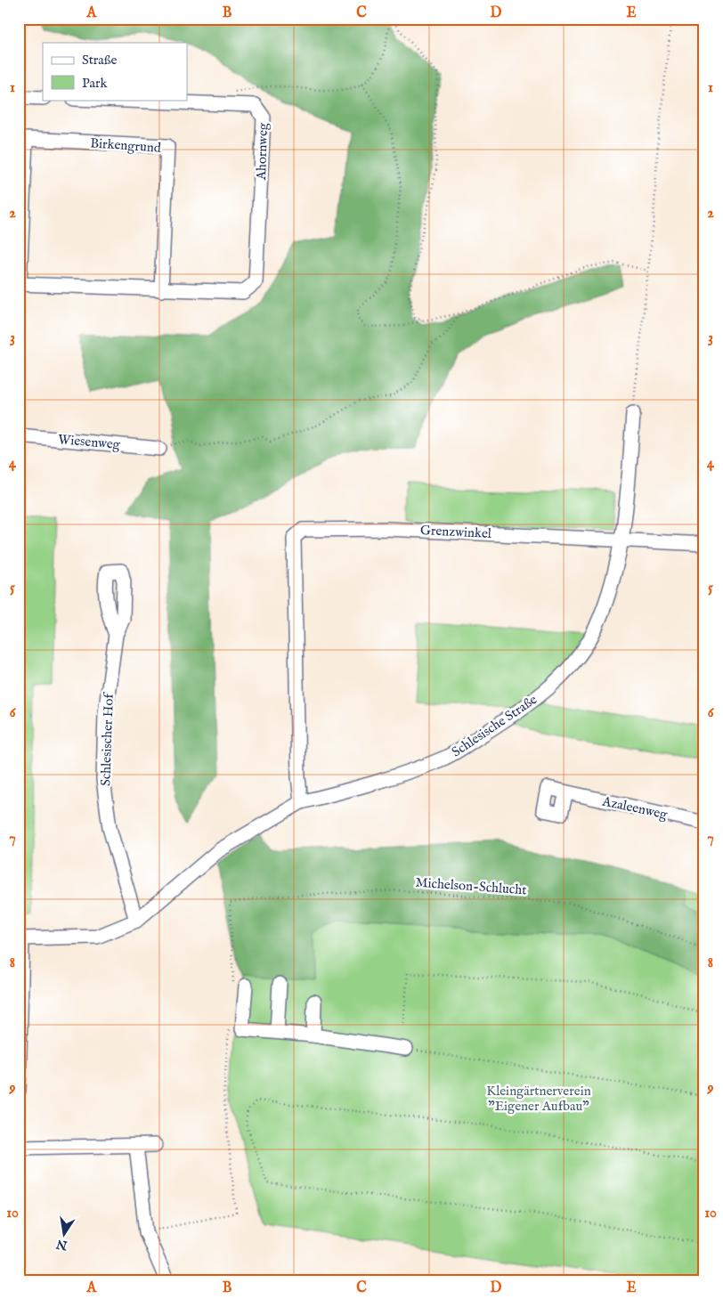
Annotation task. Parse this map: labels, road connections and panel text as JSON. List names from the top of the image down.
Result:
{
  "streets": {
    "street": [
      "Birkengrund",
      "Ahornweg",
      "Wiesenweg",
      "Grenzwinkel",
      "Schlesische Straße",
      "Schlesischer Hof",
      "Azaleenweg"
    ],
    "path": ["Michelson-Schlucht"]
  },
  "crossings": [
    ["Birkengrund", "Ahornweg"],
    ["Grenzwinkel", "Schlesische Straße"],
    ["Schlesische Straße", "Schlesischer Hof"]
  ],
  "parks": ["Kleingärtnerverein \"Eigener Aufbau\""],
  "legend": ["Straße", "Park"],
  "north": "bottom",
  "grid": {
    "columns": [
      "A",
      "B",
      "C",
      "D",
      "E"
    ],
    "rows": [
      "1",
      "2",
      "3",
      "4",
      "5",
      "6",
      "7",
      "8",
      "9",
      "10"
    ]
  }
}
